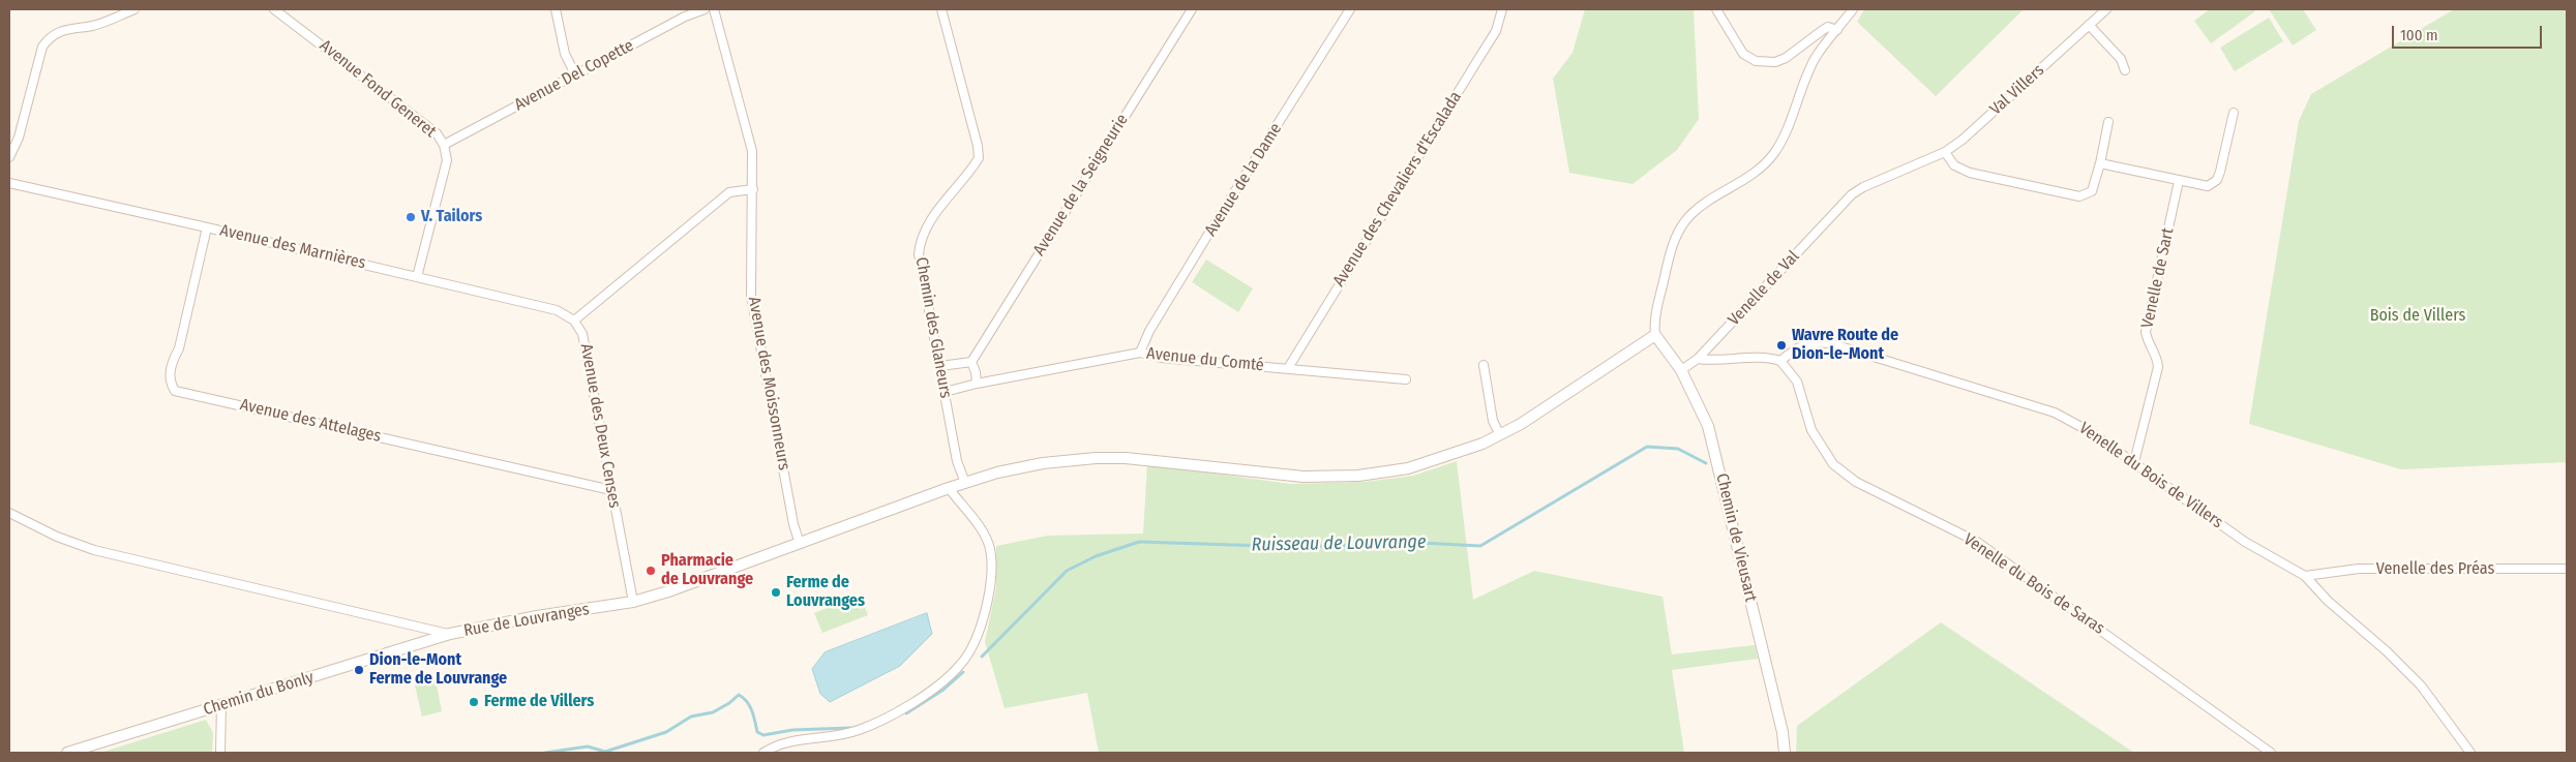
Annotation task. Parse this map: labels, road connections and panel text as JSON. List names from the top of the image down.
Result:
{
  "streets": {
    "street": [
      "Avenue Del Copette",
      "Avenue Fond Generet",
      "Val Villers",
      "Avenue de la Dame",
      "Avenue de la Seigneurie",
      "Avenue des Chevaliers d'Escalada",
      "Avenue des Marnières",
      "Venelle de Sart",
      "Venelle de Val",
      "Chemin des Glaneurs",
      "Avenue du Comté",
      "Avenue des Moissonneurs",
      "Avenue des Attelages",
      "Avenue des Deux Censes",
      "Venelle du Bois de Villers",
      "Chemin de Vieusart",
      "Venelle des Préas",
      "Venelle du Bois de Saras",
      "Rue de Louvranges",
      "Chemin du Bonly"
    ]
  },
  "crossings": [
    ["Avenue Del Copette", "Avenue Fond Generet"],
    ["Avenue Fond Generet", "Avenue des Marnières"],
    ["Val Villers", "Venelle de Val"],
    ["Avenue de la Dame", "Avenue du Comté"],
    ["Avenue des Chevaliers d'Escalada", "Avenue du Comté"],
    ["Avenue des Marnières", "Avenue des Attelages"],
    ["Avenue des Marnières", "Avenue des Deux Censes"],
    ["Venelle de Sart", "Venelle du Bois de Villers"],
    ["Venelle de Val", "Chemin de Vieusart"],
    ["Chemin des Glaneurs", "Avenue du Comté"],
    ["Chemin des Glaneurs", "Rue de Louvranges"],
    ["Avenue des Moissonneurs", "Avenue des Deux Censes"],
    ["Avenue des Moissonneurs", "Rue de Louvranges"],
    ["Avenue des Attelages", "Avenue des Deux Censes"],
    ["Avenue des Deux Censes", "Rue de Louvranges"],
    ["Venelle du Bois de Villers", "Venelle des Préas"],
    ["Venelle du Bois de Villers", "Venelle du Bois de Saras"],
    ["Chemin de Vieusart", "Rue de Louvranges"],
    ["Rue de Louvranges", "Chemin du Bonly"]
  ],
  "water": ["Ruisseau de Louvrange"],
  "parks": ["Bois de Villers"],
  "places": [
    "V. Tailors",
    "Wavre Route de Dion-le-Mont",
    "Pharmacie de Louvrange",
    "Ferme de Louvranges",
    "Dion-le-Mont Ferme de Louvrange",
    "Ferme de Villers"
  ],
  "scale_bar": "100 m"
}
